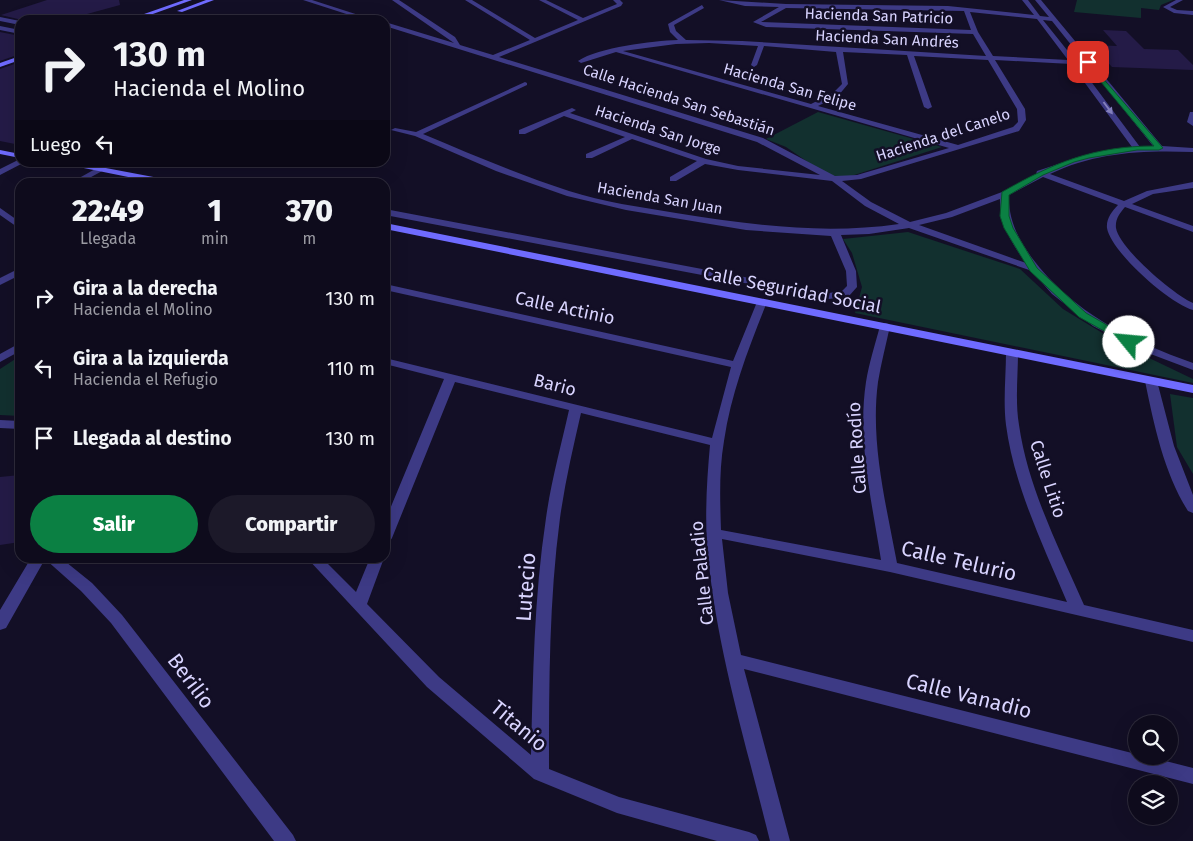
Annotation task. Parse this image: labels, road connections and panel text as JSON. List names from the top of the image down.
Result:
{
  "streets": {
    "street": [
      "Hacienda San Patricio",
      "Hacienda San Andrés",
      "Hacienda San Felipe",
      "Calle Hacienda San Sebastián",
      "Hacienda San Jorge",
      "Hacienda del Canelo",
      "Hacienda San Juan",
      "Calle Seguridad Social",
      "Calle Actinio",
      "Bario",
      "Calle Rodío",
      "Calle Litio",
      "Calle Telurio",
      "Calle Paladio",
      "Lutecio",
      "Berilio",
      "Calle Vanadio",
      "Titanio"
    ]
  },
  "crossings": [
    ["Hacienda San Patricio", "Hacienda del Canelo"],
    ["Hacienda San Andrés", "Hacienda San Felipe"],
    ["Hacienda San Andrés", "Hacienda del Canelo"],
    ["Hacienda San Felipe", "Hacienda del Canelo"],
    ["Calle Hacienda San Sebastián", "Hacienda San Jorge"],
    ["Calle Hacienda San Sebastián", "Hacienda del Canelo"],
    ["Calle Hacienda San Sebastián", "Hacienda San Juan"],
    ["Hacienda San Jorge", "Hacienda del Canelo"],
    ["Hacienda San Juan", "Calle Seguridad Social"],
    ["Calle Seguridad Social", "Calle Rodío"],
    ["Calle Seguridad Social", "Calle Litio"],
    ["Calle Seguridad Social", "Calle Paladio"],
    ["Calle Actinio", "Calle Paladio"],
    ["Bario", "Calle Paladio"],
    ["Bario", "Lutecio"],
    ["Calle Rodío", "Calle Telurio"],
    ["Calle Litio", "Calle Telurio"],
    ["Calle Telurio", "Calle Paladio"],
    ["Calle Paladio", "Calle Vanadio"],
    ["Lutecio", "Titanio"]
  ],
  "page": {
    "turn": ["130 m", "Hacienda el Molino"],
    "then": "Luego",
    "eta": [
      "22:49",
      "Llegada",
      "1",
      "min",
      "370",
      "m"
    ],
    "list": [
      {
        "name": "Gira a la derecha",
        "note": "Hacienda el Molino",
        "value": "130 m"
      },
      {
        "name": "Gira a la izquierda",
        "note": "Hacienda el Refugio",
        "value": "110 m"
      },
      {
        "name": "Llegada al destino",
        "value": "130 m"
      }
    ],
    "buttons": ["Salir", "Compartir"]
  }
}
